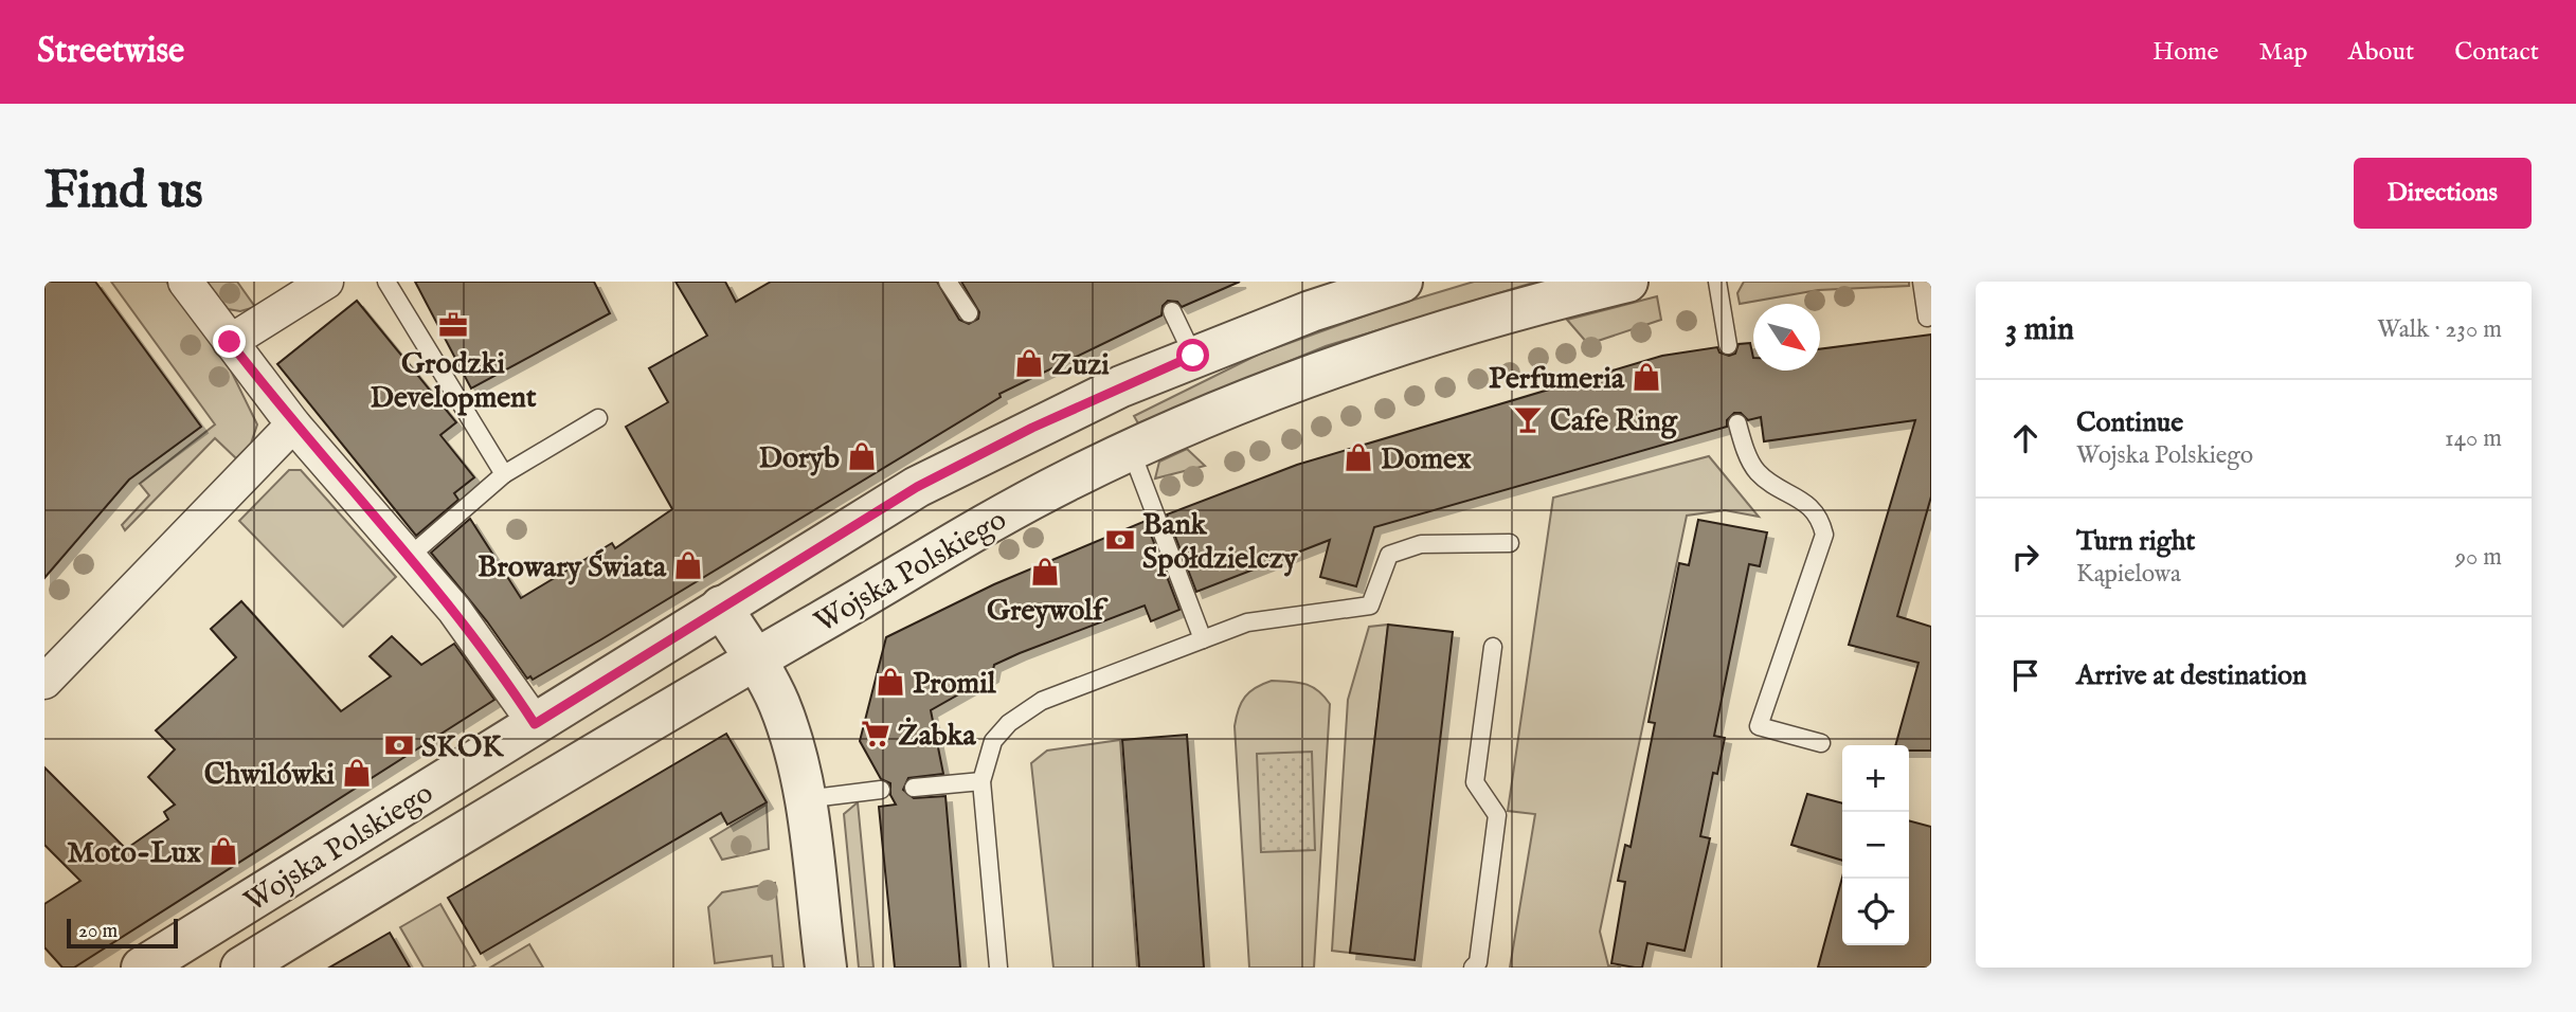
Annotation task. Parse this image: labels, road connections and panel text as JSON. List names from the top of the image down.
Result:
{
  "streets": {
    "street": ["Wojska Polskiego"]
  },
  "places": {
    "office": ["Grodzki Development"],
    "shop": [
      "Zuzi",
      "Perfumeria",
      "Doryb",
      "Domex",
      "Browary Świata",
      "Greywolf",
      "Promil",
      "Chwilówki",
      "Moto-Lux"
    ],
    "bar": ["Cafe Ring"],
    "bank": ["Bank Spółdzielczy", "SKOK"],
    "supermarket": ["Żabka"]
  },
  "scale_bar": "20 m",
  "north": "bottom right",
  "page": {
    "header": "Streetwise",
    "nav": [
      "Home",
      "Map",
      "About",
      "Contact"
    ],
    "buttons": "Directions",
    "title": "Find us",
    "heading": ["3 min", "Walk · 230 m"],
    "list": [
      ["Continue", "Wojska Polskiego", "140 m"],
      ["Turn right", "Kąpielowa", "90 m"],
      "Arrive at destination"
    ],
    "map_buttons": ["+", "−"],
    "scale": "20 m"
  }
}
